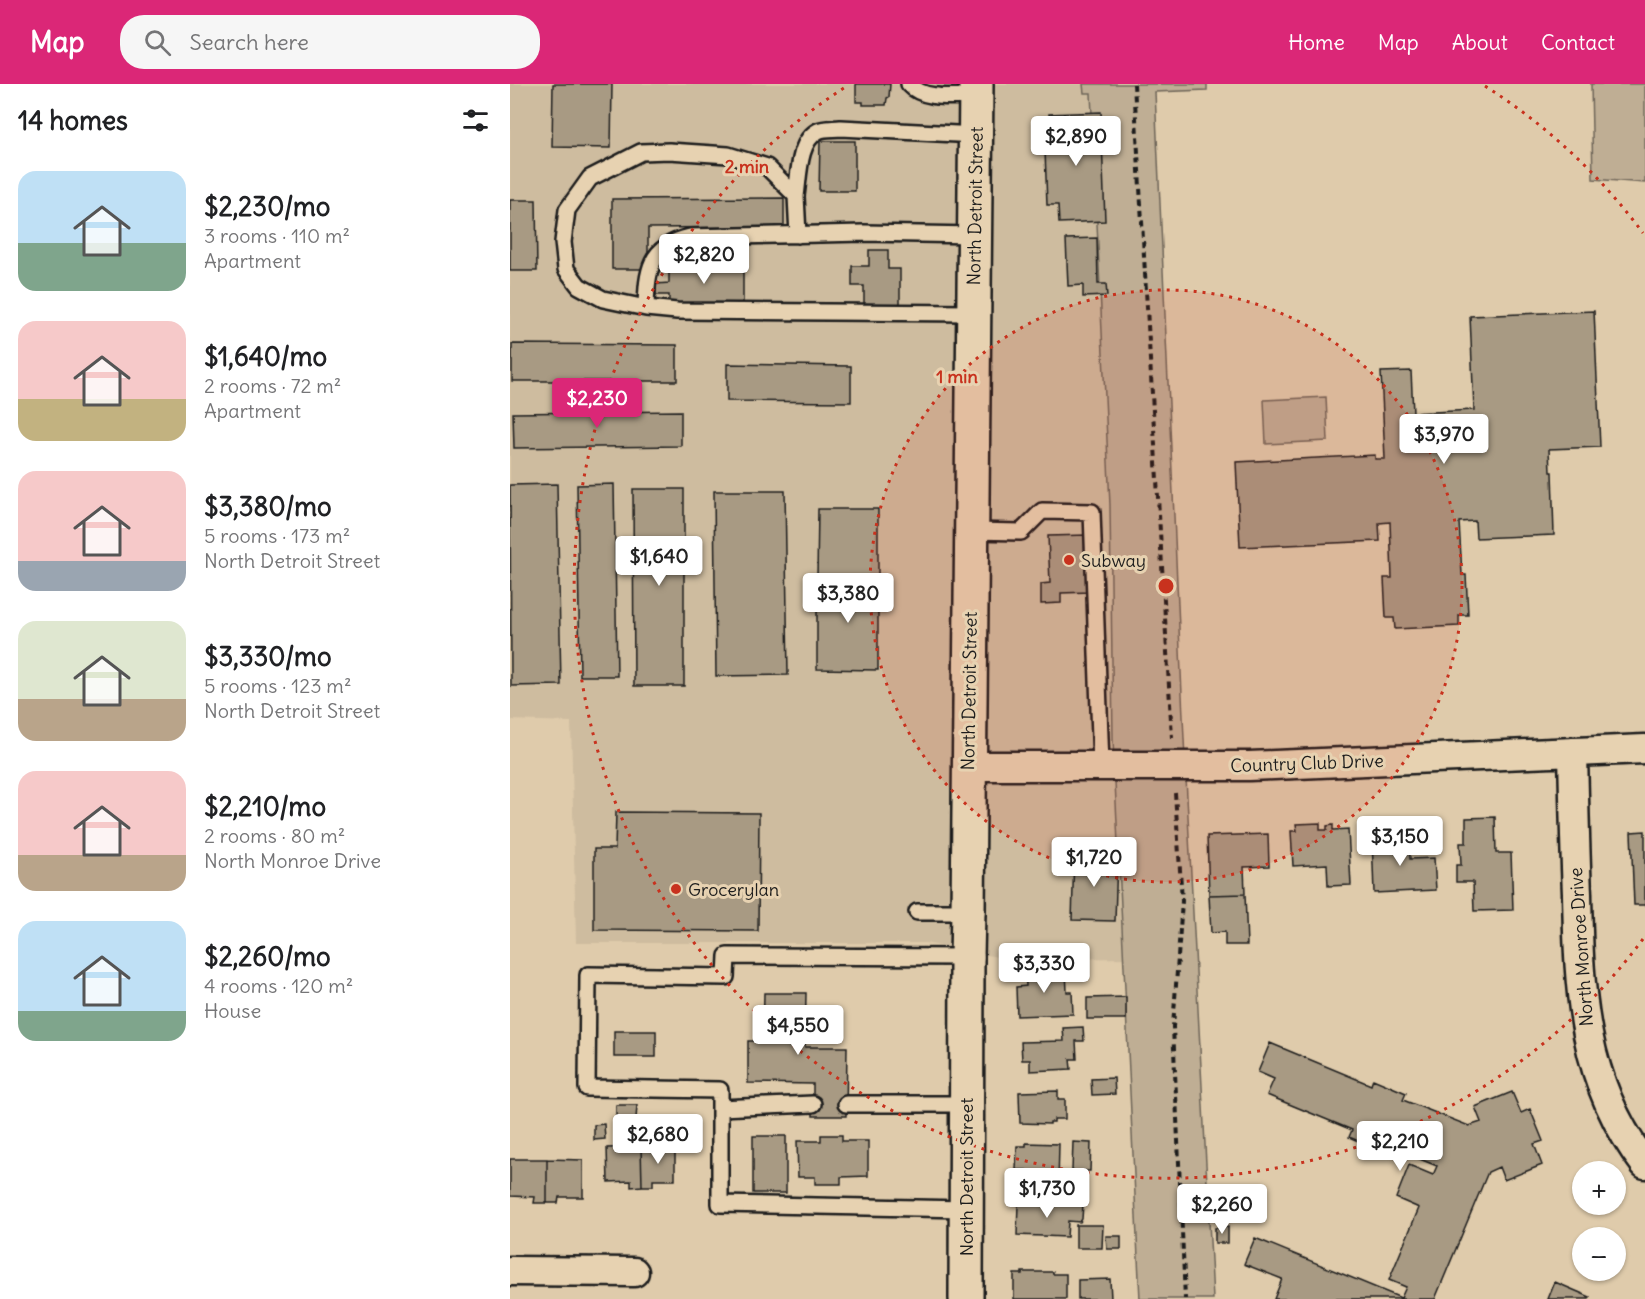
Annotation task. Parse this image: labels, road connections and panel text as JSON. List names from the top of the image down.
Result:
{
  "streets": {
    "main road": ["North Detroit Street"],
    "street": ["Country Club Drive", "North Monroe Drive"]
  },
  "crossings": [
    ["North Detroit Street", "Country Club Drive"],
    ["Country Club Drive", "North Monroe Drive"]
  ],
  "places": ["Subway", "Grocerylan"],
  "page": {
    "header": "Map",
    "search": "Search here",
    "nav": [
      "Home",
      "Map",
      "About",
      "Contact"
    ],
    "heading": "14 homes",
    "price": [
      "$2,890",
      "$2,820",
      "$2,230",
      "$3,970",
      "$1,640",
      "$3,380",
      "$3,150",
      "$1,720",
      "$3,330",
      "$4,550",
      "$2,680",
      "$2,210",
      "$1,730",
      "$2,260"
    ],
    "list": [
      {
        "name": "$2,230/mo",
        "note": "3 rooms · 110 m² · Apartment"
      },
      {
        "name": "$1,640/mo",
        "note": "2 rooms · 72 m² · Apartment"
      },
      {
        "name": "$3,380/mo",
        "note": "5 rooms · 173 m² · North Detroit Street"
      },
      {
        "name": "$3,330/mo",
        "note": "5 rooms · 123 m² · North Detroit Street"
      },
      {
        "name": "$2,210/mo",
        "note": "2 rooms · 80 m² · North Monroe Drive"
      },
      {
        "name": "$2,260/mo",
        "note": "4 rooms · 120 m² · House"
      }
    ],
    "map_buttons": ["+", "−"]
  },
  "rings": ["2 min", "1 min"]
}
